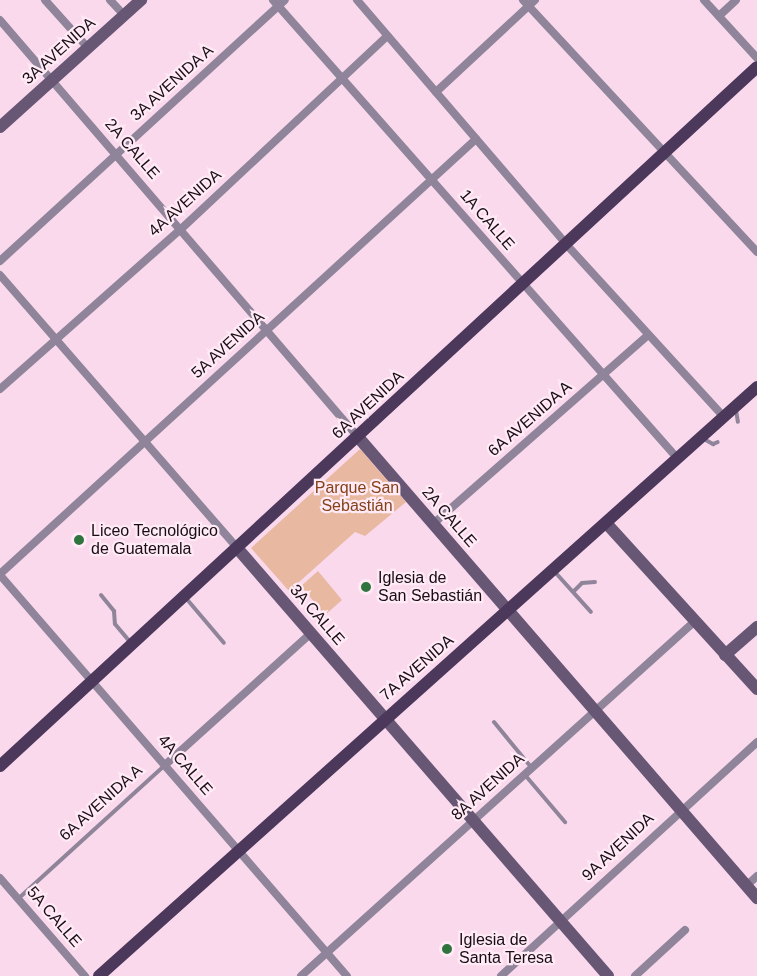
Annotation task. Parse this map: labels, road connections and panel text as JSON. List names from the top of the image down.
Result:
{
  "streets": {
    "main road": ["6A AVENIDA", "7A AVENIDA"],
    "street": [
      "3A AVENIDA",
      "3A AVENIDA A",
      "2A CALLE",
      "4A AVENIDA",
      "1A CALLE",
      "5A AVENIDA",
      "6A AVENIDA A",
      "3A CALLE",
      "4A CALLE",
      "8A AVENIDA",
      "9A AVENIDA",
      "5A CALLE"
    ]
  },
  "crossings": [
    ["3A AVENIDA", "2A CALLE"],
    ["3A AVENIDA A", "2A CALLE"],
    ["3A AVENIDA A", "1A CALLE"],
    ["2A CALLE", "4A AVENIDA"],
    ["2A CALLE", "5A AVENIDA"],
    ["2A CALLE", "6A AVENIDA"],
    ["2A CALLE", "6A AVENIDA A"],
    ["2A CALLE", "7A AVENIDA"],
    ["2A CALLE", "8A AVENIDA"],
    ["2A CALLE", "9A AVENIDA"],
    ["4A AVENIDA", "1A CALLE"],
    ["4A AVENIDA", "3A CALLE"],
    ["1A CALLE", "5A AVENIDA"],
    ["1A CALLE", "6A AVENIDA"],
    ["1A CALLE", "6A AVENIDA A"],
    ["1A CALLE", "7A AVENIDA"],
    ["5A AVENIDA", "3A CALLE"],
    ["5A AVENIDA", "4A CALLE"],
    ["6A AVENIDA", "3A CALLE"],
    ["6A AVENIDA", "4A CALLE"],
    ["6A AVENIDA A", "3A CALLE"],
    ["6A AVENIDA A", "4A CALLE"],
    ["6A AVENIDA A", "5A CALLE"],
    ["3A CALLE", "7A AVENIDA"],
    ["3A CALLE", "8A AVENIDA"],
    ["3A CALLE", "9A AVENIDA"],
    ["7A AVENIDA", "4A CALLE"],
    ["4A CALLE", "8A AVENIDA"]
  ],
  "parks": ["Parque San Sebastián"],
  "places": ["Liceo Tecnológico de Guatemala", "Iglesia de San Sebastián", "Iglesia de Santa Teresa"]
}
